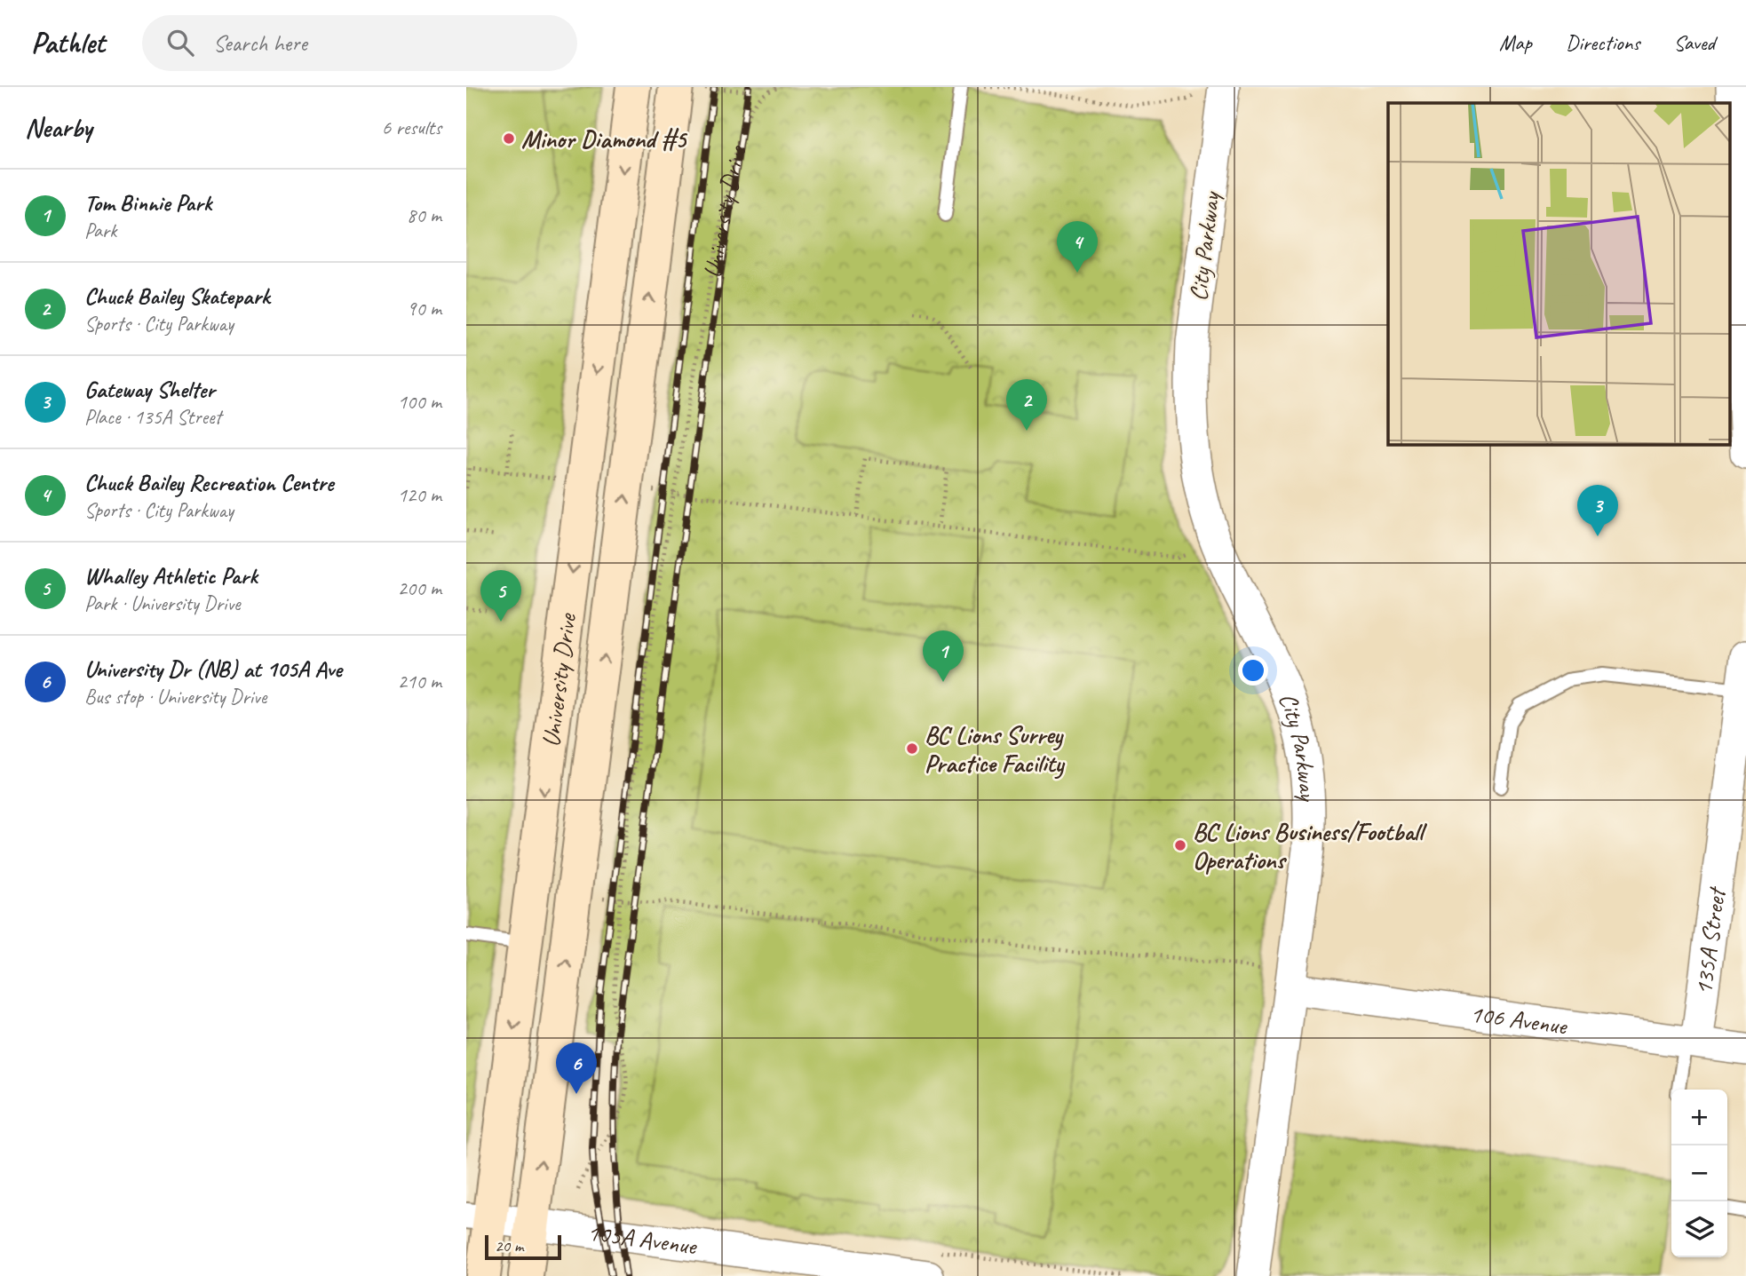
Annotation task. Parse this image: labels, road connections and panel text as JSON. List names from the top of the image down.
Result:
{
  "streets": {
    "main road": ["University Drive"],
    "street": [
      "City Parkway",
      "135A Street",
      "106 Avenue",
      "105A Avenue"
    ]
  },
  "crossings": [
    ["University Drive", "105A Avenue"],
    ["City Parkway", "106 Avenue"],
    ["135A Street", "106 Avenue"]
  ],
  "places": ["Minor Diamond #5", "BC Lions Surrey Practice Facility", "BC Lions Business/Football Operations"],
  "scale_bar": "20 m",
  "page": {
    "header": "Pathlet",
    "search": "Search here",
    "nav": ["Map", "Directions", "Saved"],
    "heading": ["Nearby", "6 results"],
    "list": [
      {
        "mark": "1",
        "name": "Tom Binnie Park",
        "note": "Park",
        "value": "80 m"
      },
      {
        "mark": "2",
        "name": "Chuck Bailey Skatepark",
        "note": "Sports · City Parkway",
        "value": "90 m"
      },
      {
        "mark": "3",
        "name": "Gateway Shelter",
        "note": "Place · 135A Street",
        "value": "100 m"
      },
      {
        "mark": "4",
        "name": "Chuck Bailey Recreation Centre",
        "note": "Sports · City Parkway",
        "value": "120 m"
      },
      {
        "mark": "5",
        "name": "Whalley Athletic Park",
        "note": "Park · University Drive",
        "value": "200 m"
      },
      {
        "mark": "6",
        "name": "University Dr (NB) at 105A Ave",
        "note": "Bus stop · University Drive",
        "value": "210 m"
      }
    ],
    "pins": [
      "4",
      "2",
      "3",
      "5",
      "1",
      "6"
    ],
    "map_buttons": ["+", "−"],
    "scale": "20 m"
  }
}
